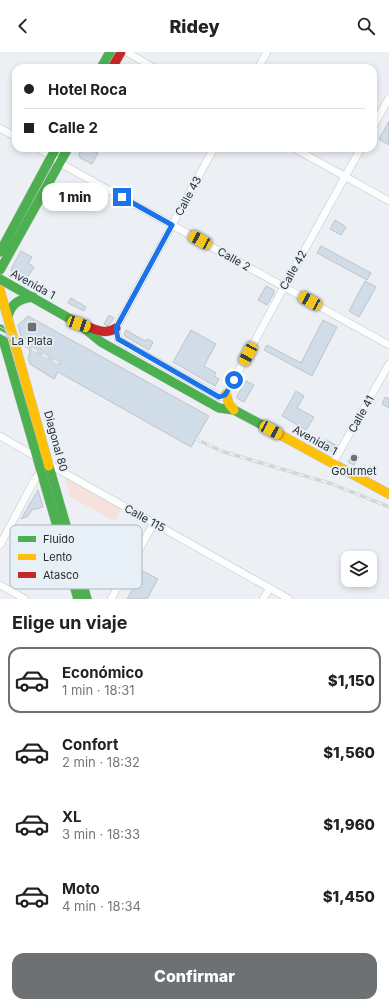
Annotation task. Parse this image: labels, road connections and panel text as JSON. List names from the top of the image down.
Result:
{
  "streets": {
    "main road": ["Avenida 1", "Diagonal 80"],
    "street": [
      "Calle 43",
      "Calle 2",
      "Calle 42",
      "Calle 41",
      "Calle 115"
    ]
  },
  "crossings": [
    ["Calle 43", "Calle 2"],
    ["Calle 2", "Calle 42"],
    ["Avenida 1", "Calle 41"],
    ["Diagonal 80", "Calle 115"]
  ],
  "places": {
    "transit": ["La Plata"],
    "other": ["Gourmet"]
  },
  "legend": ["Fluido", "Lento", "Atasco"],
  "page": {
    "header": "Ridey",
    "banner": ["Hotel Roca", "Calle 2"],
    "bubble": "1 min",
    "heading": "Elige un viaje",
    "list": [
      {
        "name": "Económico",
        "note": "1 min · 18:31",
        "value": "$1,150"
      },
      {
        "name": "Confort",
        "note": "2 min · 18:32",
        "value": "$1,560"
      },
      {
        "name": "XL",
        "note": "3 min · 18:33",
        "value": "$1,960"
      },
      {
        "name": "Moto",
        "note": "4 min · 18:34",
        "value": "$1,450"
      }
    ],
    "buttons": "Confirmar"
  }
}
